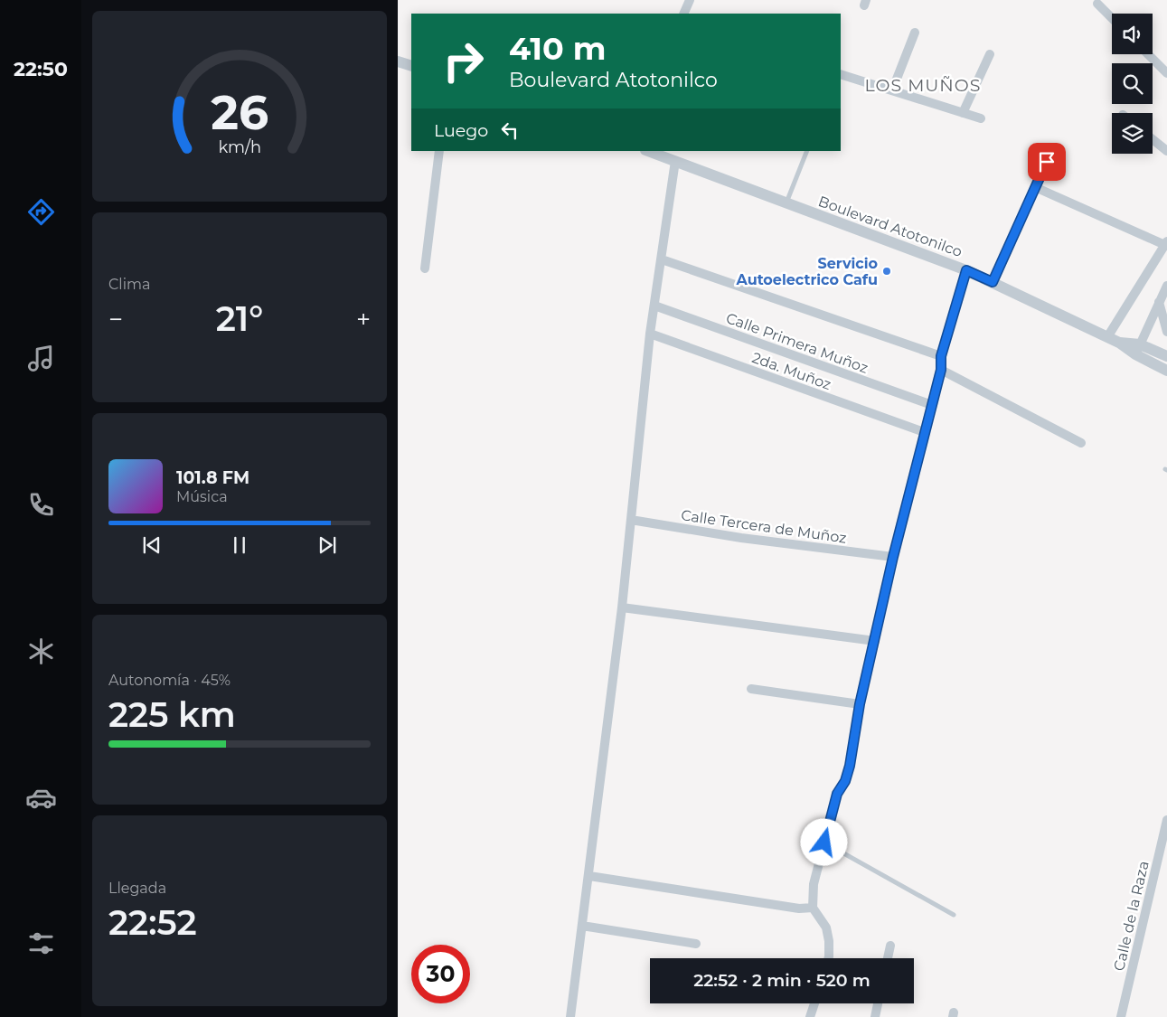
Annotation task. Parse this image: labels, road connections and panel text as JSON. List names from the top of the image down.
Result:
{
  "streets": {
    "street": [
      "Boulevard Atotonilco",
      "Calle Primera Muñoz",
      "2da. Muñoz",
      "Calle Tercera de Muñoz",
      "Calle de la Raza"
    ]
  },
  "districts": ["LOS MUÑOS"],
  "places": ["Servicio Autoelectrico Cafu"],
  "page": {
    "tabs": "22:50",
    "turn": ["410 m", "Boulevard Atotonilco"],
    "then": "Luego",
    "tile": [
      "Clima",
      ["Autonomía · 45%", "225 km"],
      ["Llegada", "22:52"]
    ],
    "heat": ["−", "21°", "+"],
    "song": ["101.8 FM", "Música"],
    "limit": "30",
    "trip": "22:52 · 2 min · 520 m",
    "gauge": ["26", "km/h"]
  }
}
